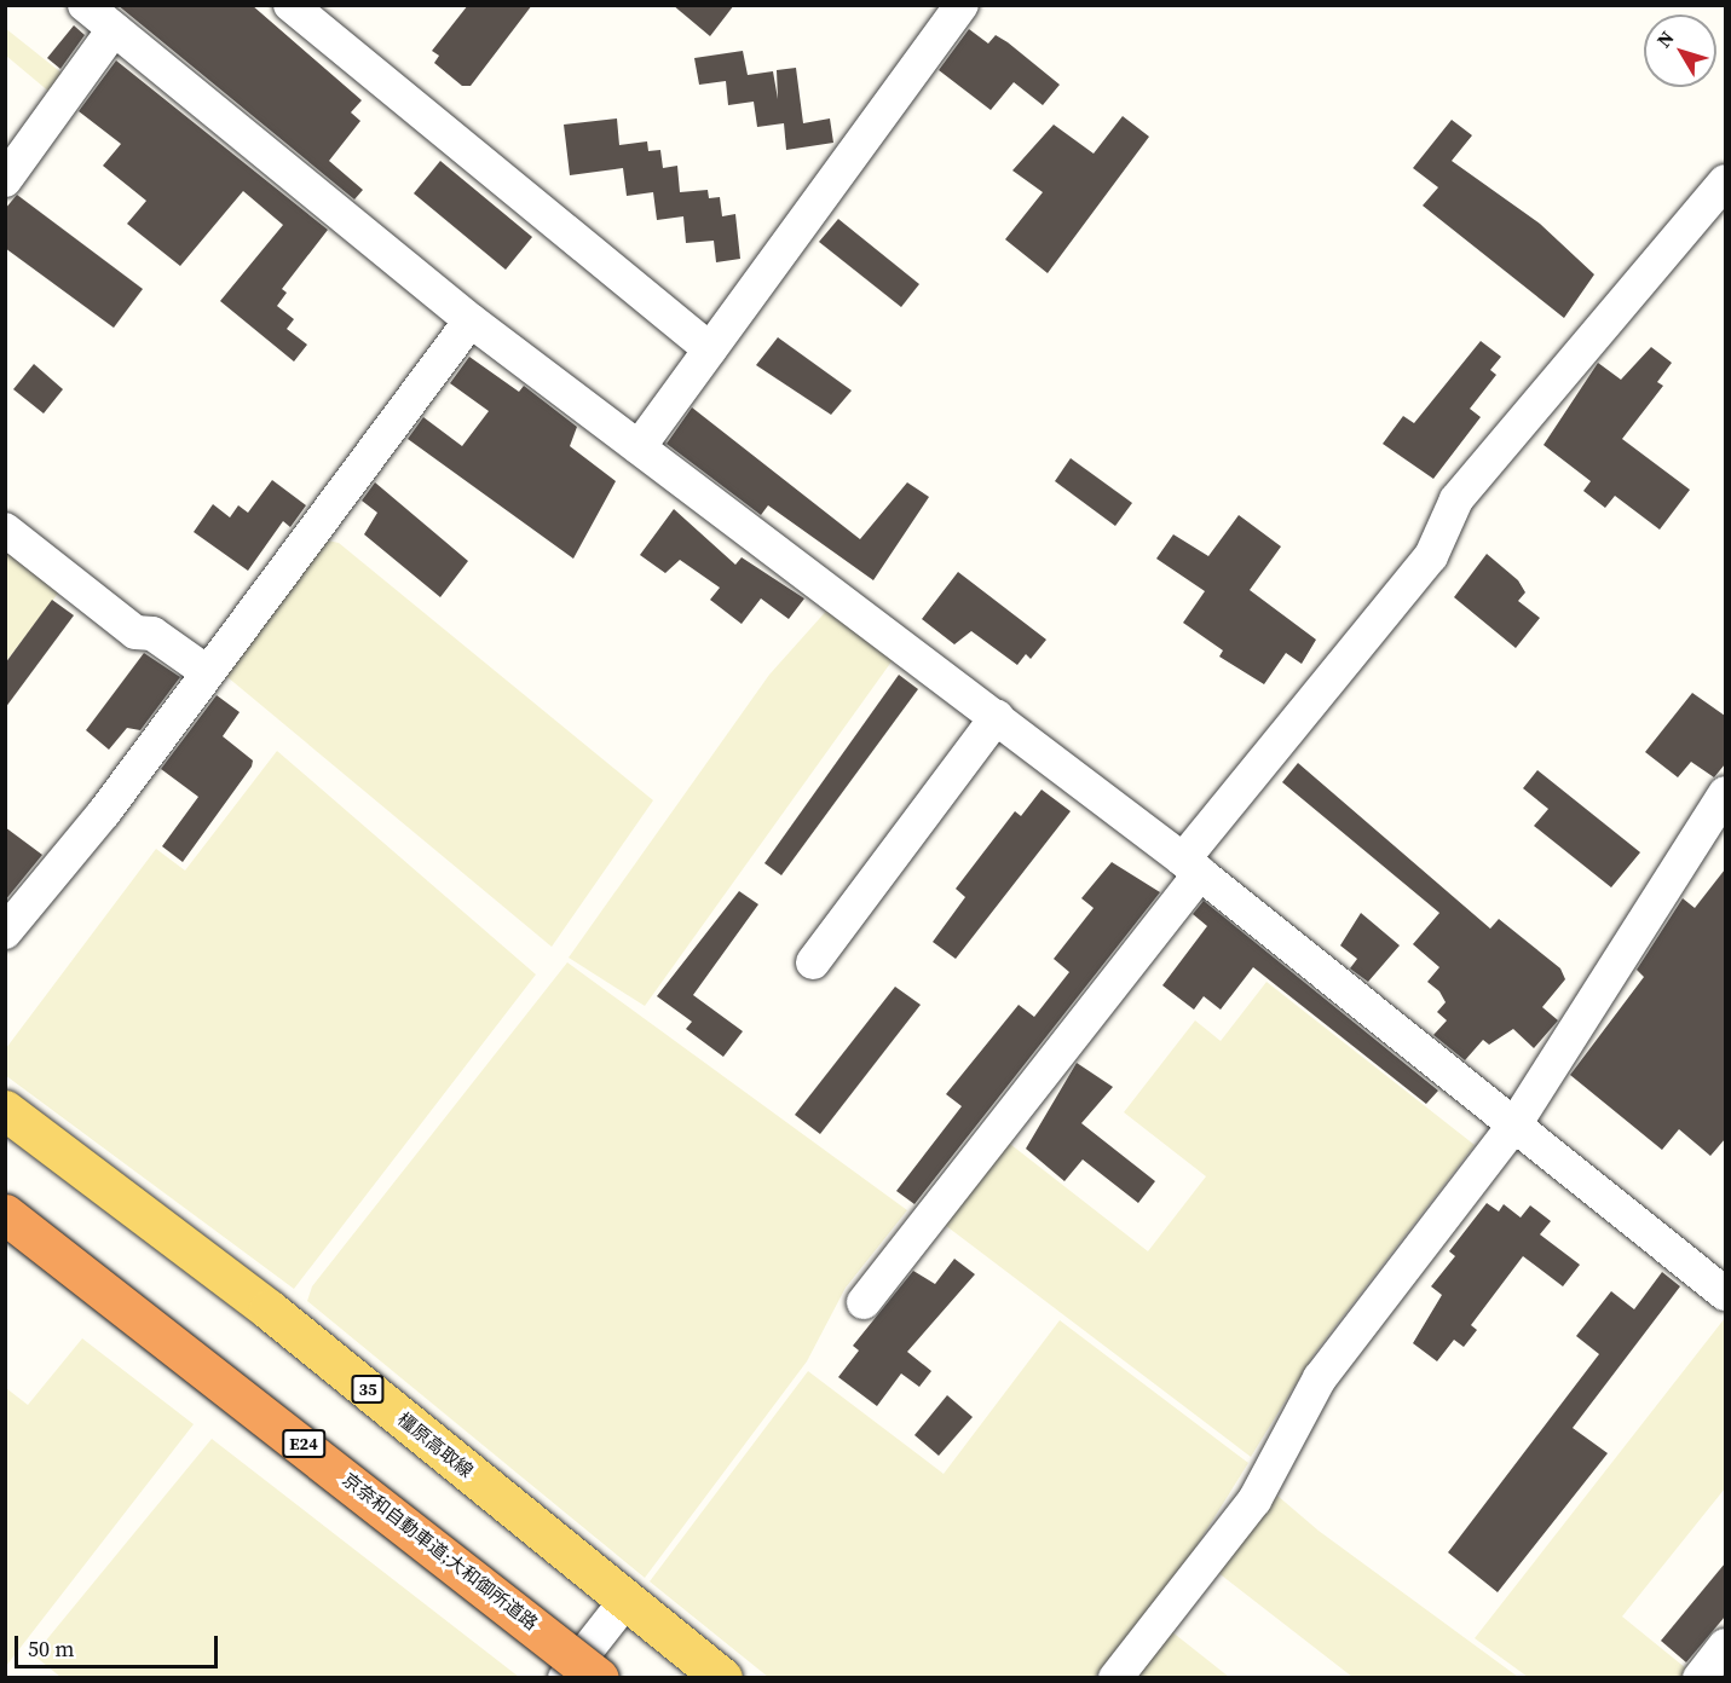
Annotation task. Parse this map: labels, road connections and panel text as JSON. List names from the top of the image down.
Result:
{
  "streets": {
    "highway": ["E24", "京奈和自動車道;大和御所道路"],
    "main road": ["35", "橿原高取線"]
  },
  "scale_bar": "50 m",
  "north": "top left"
}
